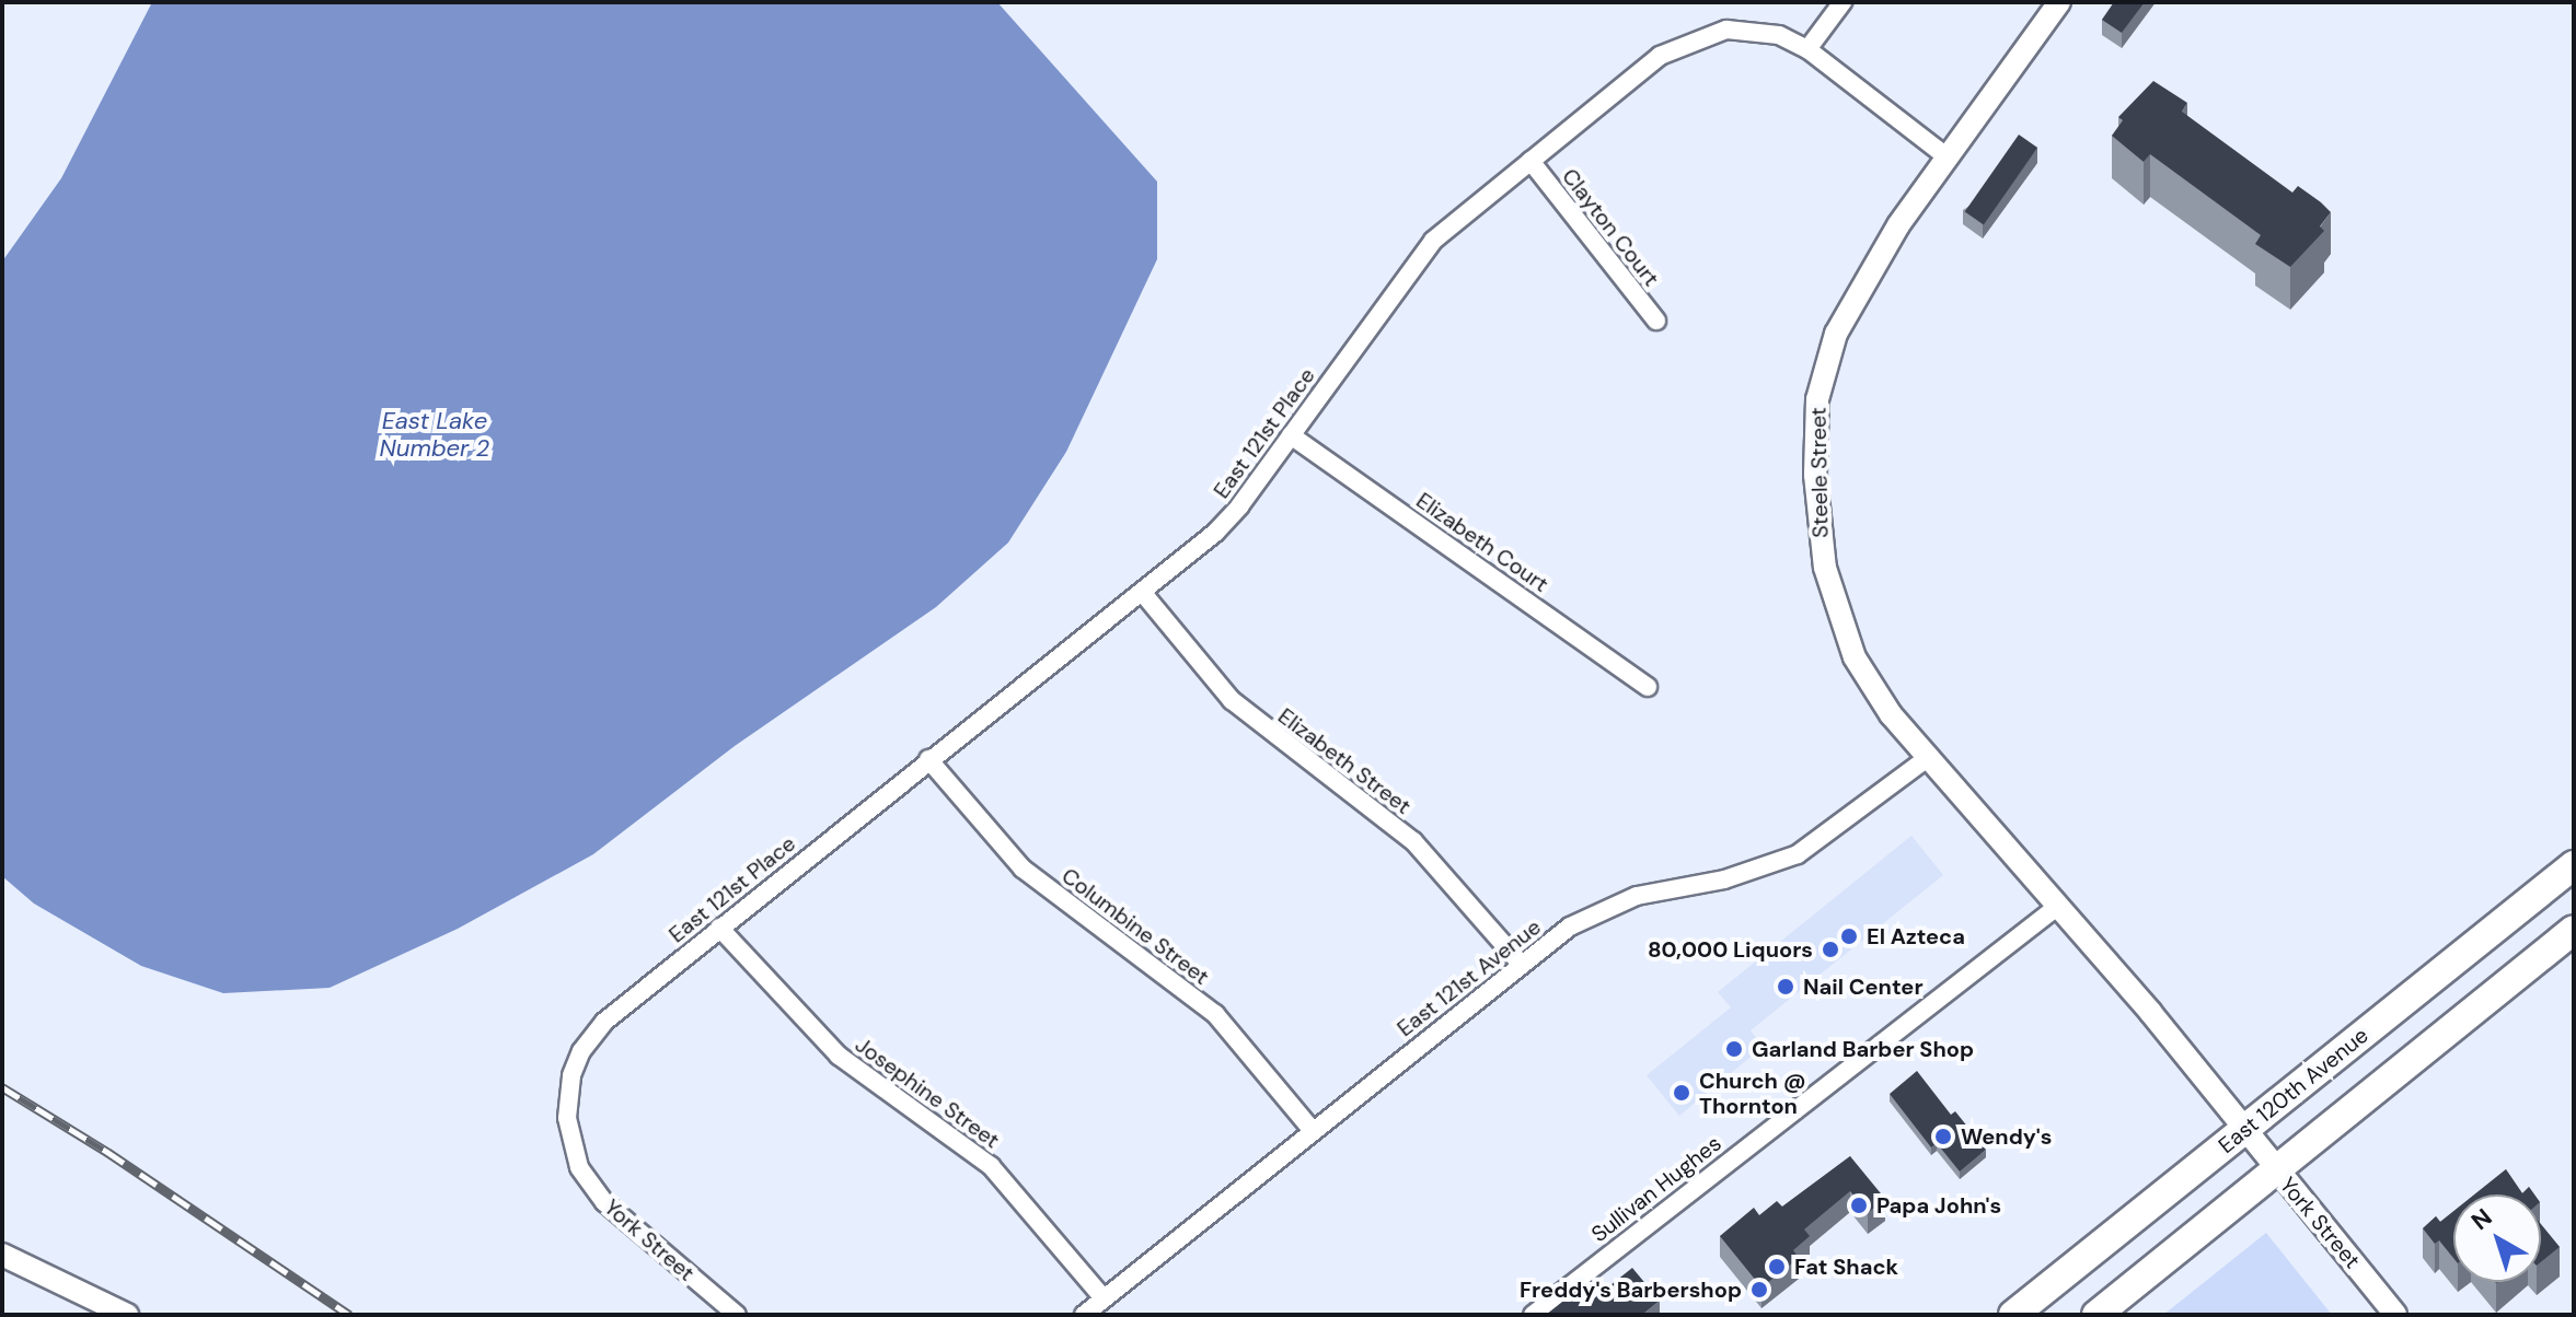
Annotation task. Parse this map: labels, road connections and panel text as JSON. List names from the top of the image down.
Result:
{
  "streets": {
    "main road": ["East 120th Avenue"],
    "street": [
      "Clayton Court",
      "East 121st Place",
      "Steele Street",
      "Elizabeth Court",
      "Elizabeth Street",
      "Columbine Street",
      "East 121st Avenue",
      "Josephine Street",
      "Sullivan Hughes",
      "York Street"
    ]
  },
  "crossings": [
    ["Clayton Court", "East 121st Place"],
    ["East 121st Place", "Steele Street"],
    ["East 121st Place", "Elizabeth Court"],
    ["East 121st Place", "Elizabeth Street"],
    ["East 121st Place", "Columbine Street"],
    ["East 121st Place", "Josephine Street"],
    ["East 121st Place", "York Street"],
    ["Steele Street", "East 121st Avenue"],
    ["Steele Street", "East 120th Avenue"],
    ["Steele Street", "Sullivan Hughes"],
    ["Steele Street", "York Street"],
    ["Elizabeth Street", "East 121st Avenue"],
    ["Columbine Street", "East 121st Avenue"],
    ["East 121st Avenue", "Josephine Street"],
    ["East 120th Avenue", "York Street"]
  ],
  "water": ["East Lake Number 2"],
  "places": [
    "El Azteca",
    "80,000 Liquors",
    "Nail Center",
    "Garland Barber Shop",
    "Church @ Thornton",
    "Wendy's",
    "Papa John's",
    "Fat Shack",
    "Freddy's Barbershop"
  ],
  "north": "top left"
}
